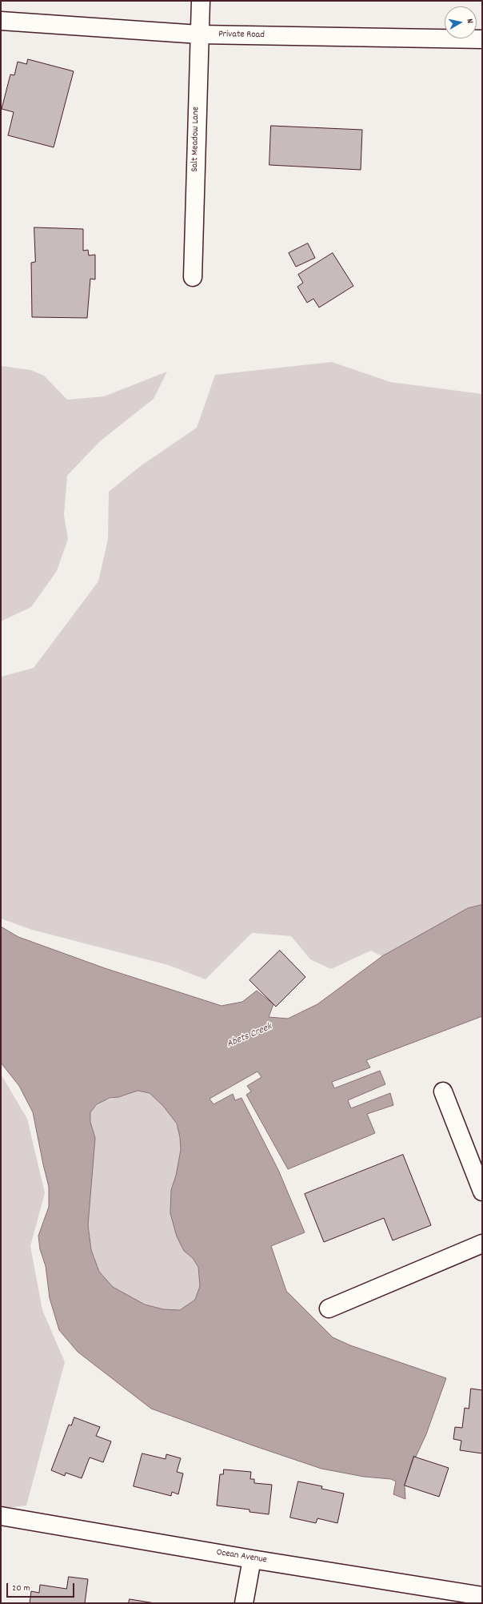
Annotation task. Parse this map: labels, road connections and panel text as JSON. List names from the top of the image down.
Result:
{
  "streets": {
    "street": ["Private Road", "Salt Meadow Lane", "Ocean Avenue"]
  },
  "crossings": [
    ["Private Road", "Salt Meadow Lane"]
  ],
  "water": ["Abets Creek"],
  "scale_bar": "20 m",
  "north": "right"
}
